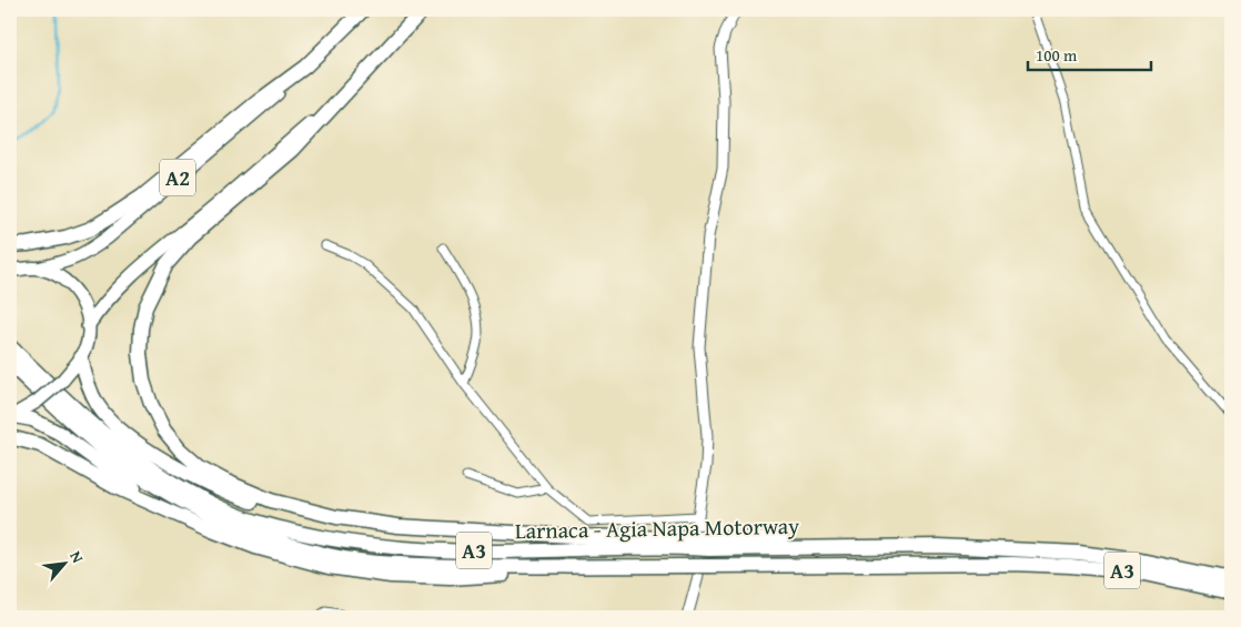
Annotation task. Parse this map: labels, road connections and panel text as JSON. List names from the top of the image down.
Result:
{
  "streets": {
    "highway": ["A2", "Larnaca - Agia Napa Motorway", "A3"]
  },
  "crossings": [
    ["Larnaca - Agia Napa Motorway", "A3"]
  ],
  "scale_bar": "100 m",
  "north": "top right"
}
